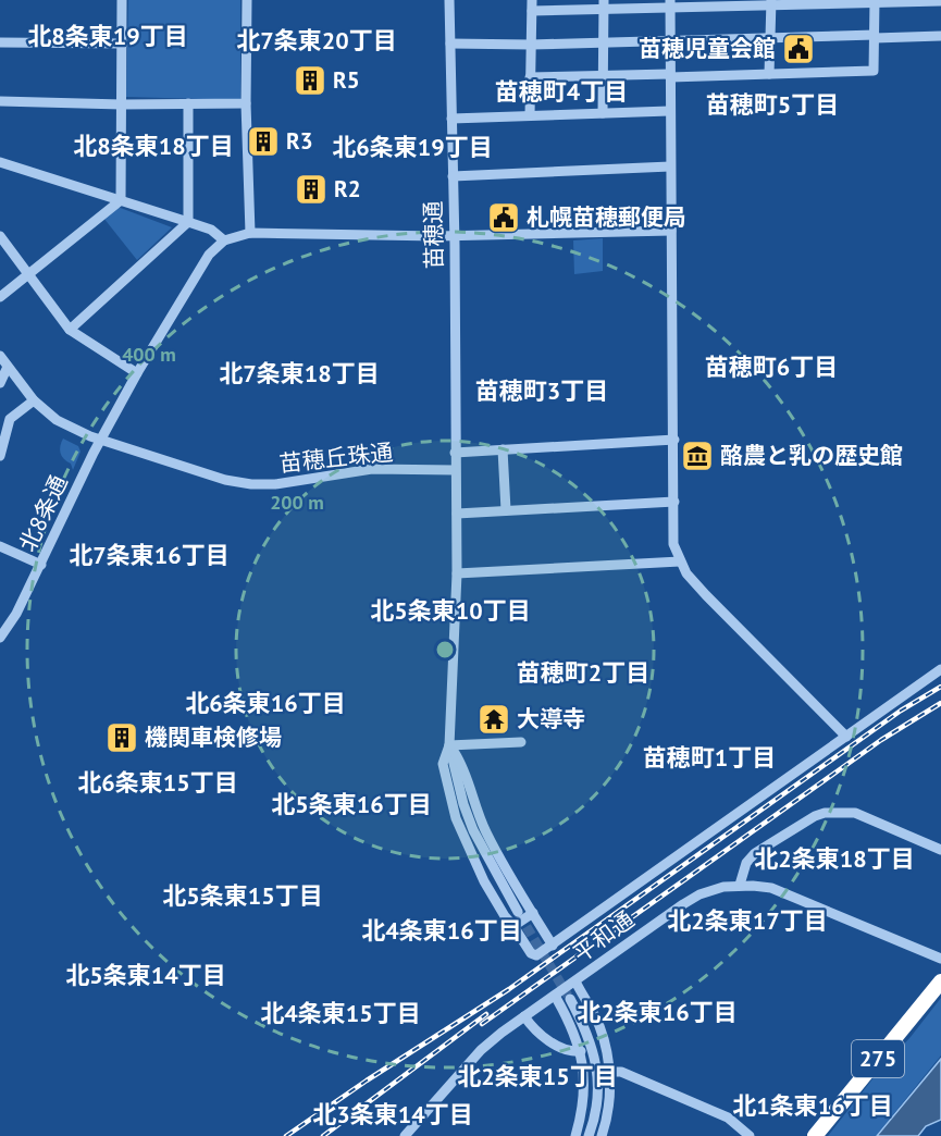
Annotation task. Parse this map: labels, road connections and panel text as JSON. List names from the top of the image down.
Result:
{
  "streets": {
    "highway": ["275"],
    "street": [
      "苗穂通",
      "苗穂丘珠通",
      "北8条通",
      "平和通"
    ]
  },
  "crossings": [
    ["苗穂通", "苗穂丘珠通"],
    ["苗穂丘珠通", "北8条通"]
  ],
  "districts": [
    "北8条東19丁目",
    "北7条東20丁目",
    "苗穂町4丁目",
    "苗穂町5丁目",
    "北8条東18丁目",
    "北6条東19丁目",
    "苗穂町6丁目",
    "北7条東18丁目",
    "苗穂町3丁目",
    "北7条東16丁目",
    "北5条東10丁目",
    "苗穂町2丁目",
    "北6条東16丁目",
    "苗穂町1丁目",
    "北6条東15丁目",
    "北5条東16丁目",
    "北2条東18丁目",
    "北5条東15丁目",
    "北2条東17丁目",
    "北4条東16丁目",
    "北5条東14丁目",
    "北2条東16丁目",
    "北4条東15丁目",
    "北2条東15丁目",
    "北1条東16丁目",
    "北3条東14丁目"
  ],
  "places": {
    "public building": ["苗穂児童会館", "札幌苗穂郵便局"],
    "building": [
      "R5",
      "R3",
      "R2",
      "機関車検修場"
    ],
    "museum": ["酪農と乳の歴史館"],
    "temple": ["大導寺"]
  },
  "rings": ["400 m", "200 m"]
}
